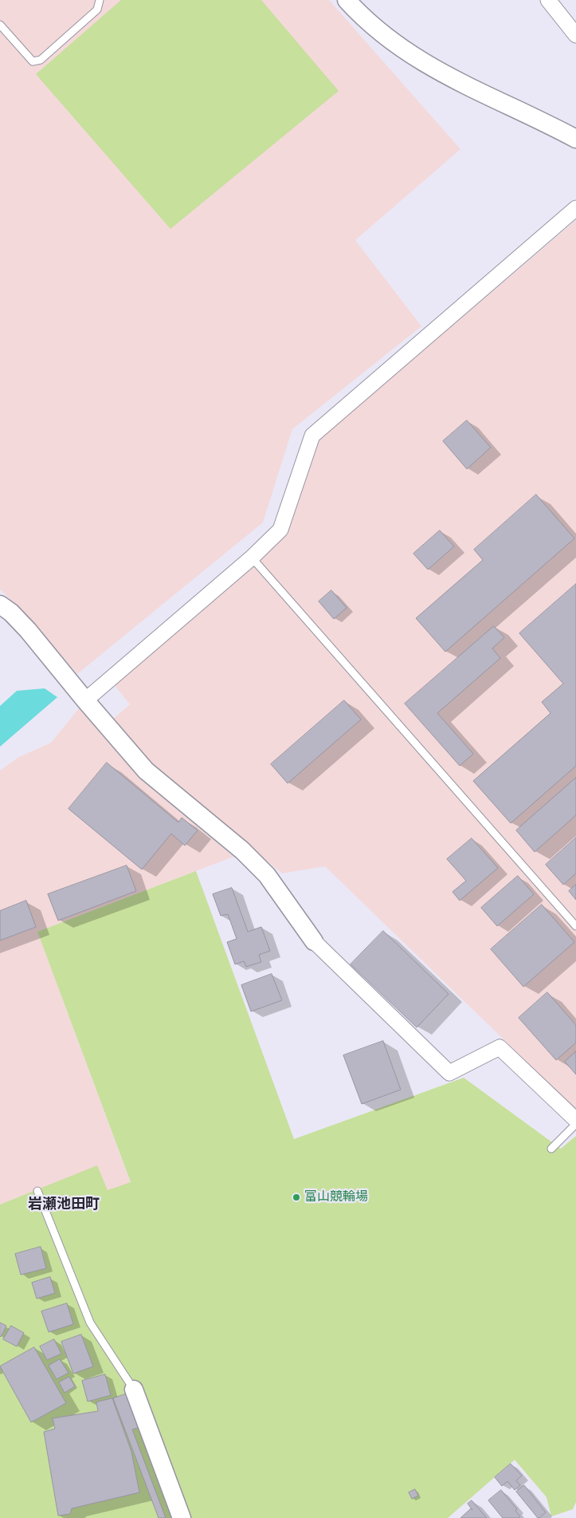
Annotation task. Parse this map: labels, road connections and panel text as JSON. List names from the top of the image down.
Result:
{
  "districts": ["岩瀬池田町"],
  "places": ["富山競輪場"]
}
